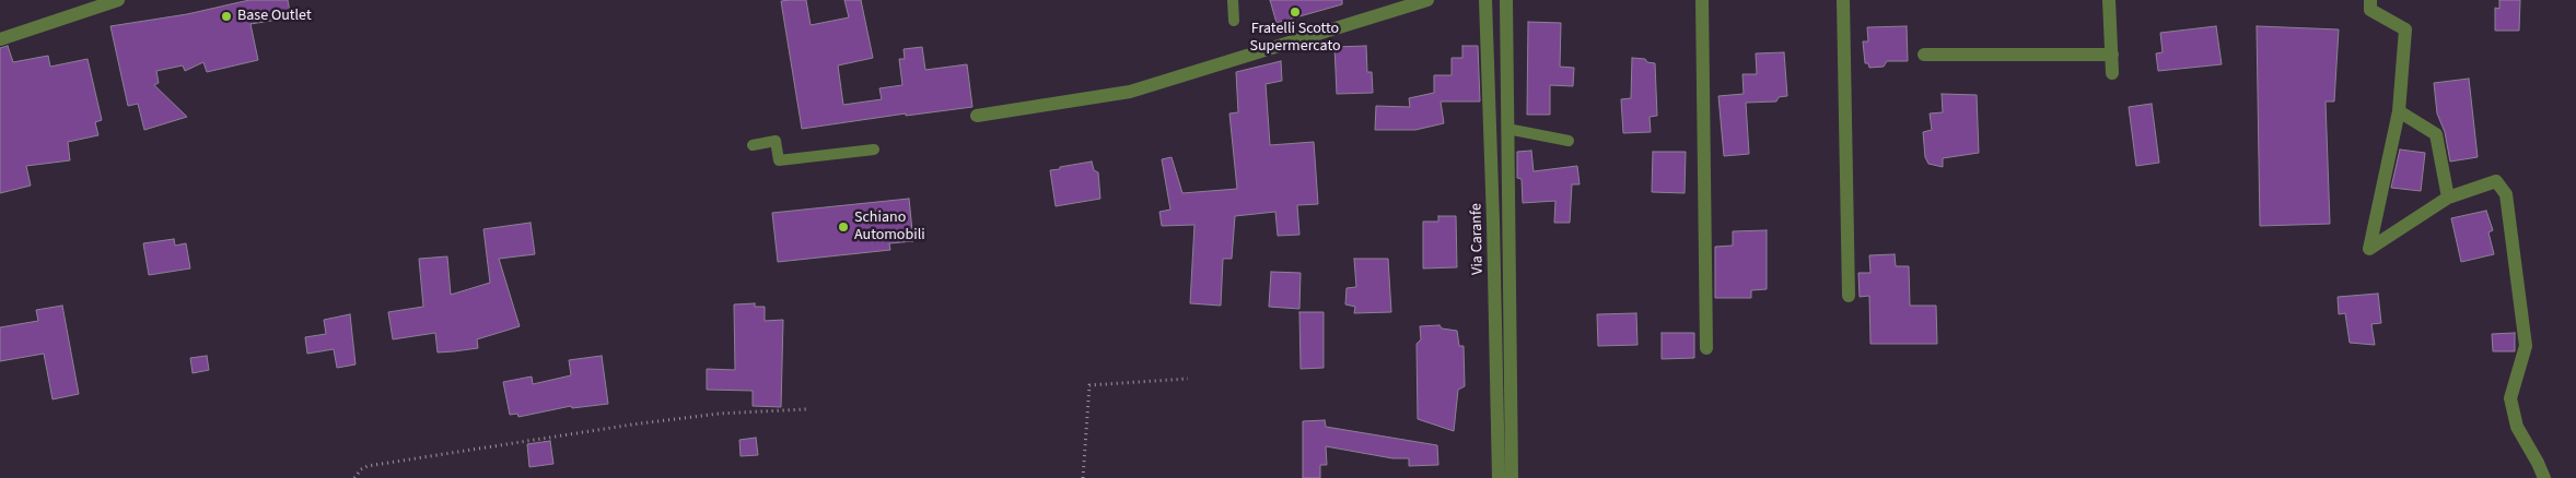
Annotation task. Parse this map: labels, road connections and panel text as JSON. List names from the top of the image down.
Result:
{
  "streets": {
    "street": ["Via Caranfe"]
  },
  "places": ["Fratelli Scotto Supermercato", "Base Outlet", "Schiano Automobili"]
}
